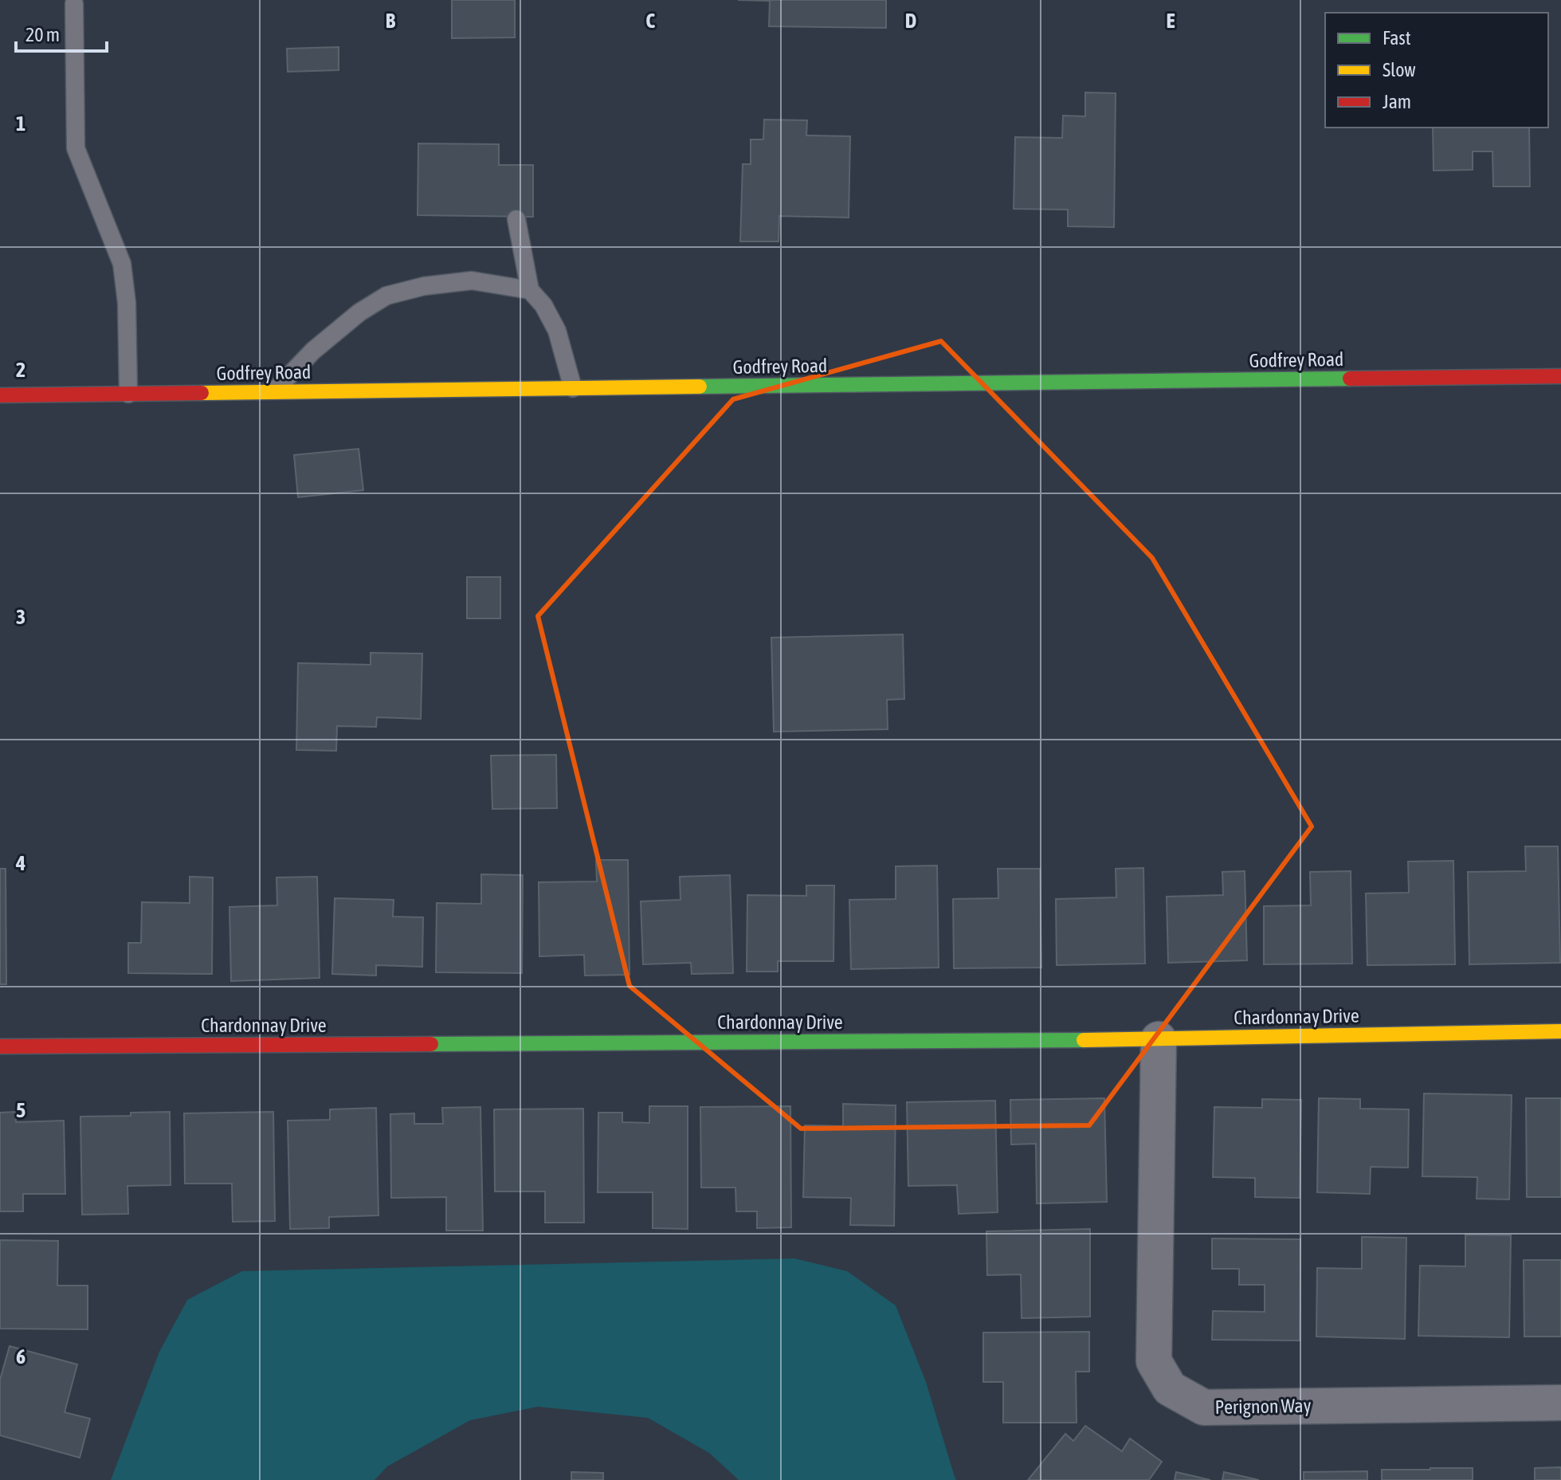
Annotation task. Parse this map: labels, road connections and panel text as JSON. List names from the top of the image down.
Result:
{
  "streets": {
    "street": ["Godfrey Road", "Chardonnay Drive", "Perignon Way"]
  },
  "crossings": [
    ["Chardonnay Drive", "Perignon Way"]
  ],
  "legend": ["Fast", "Slow", "Jam"],
  "scale_bar": "20 m",
  "grid": {
    "columns": [
      "B",
      "C",
      "D",
      "E"
    ],
    "rows": [
      "1",
      "2",
      "3",
      "4",
      "5",
      "6"
    ]
  }
}
